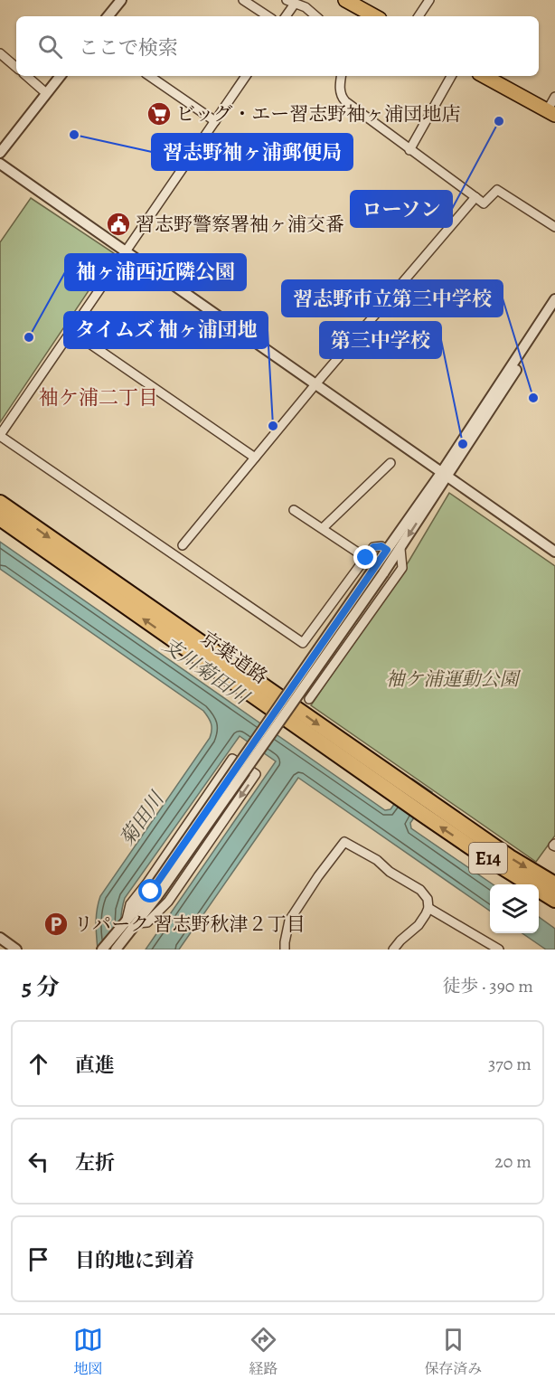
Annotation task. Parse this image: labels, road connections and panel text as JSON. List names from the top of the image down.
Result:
{
  "streets": {
    "highway": ["京葉道路", "E14"]
  },
  "districts": ["袖ケ浦二丁目"],
  "water": ["支川菊田川", "菊田川"],
  "parks": ["袖ケ浦運動公園"],
  "places": {
    "supermarket": ["ビッグ・エー習志野袖ヶ浦団地店"],
    "other": [
      "ローソン",
      "習志野袖ヶ浦郵便局",
      "袖ヶ浦西近隣公園",
      "習志野市立第三中学校",
      "タイムズ 袖ヶ浦団地",
      "第三中学校"
    ],
    "public building": ["習志野警察署袖ヶ浦交番"],
    "parking": ["リパーク 習志野秋津２丁目"]
  },
  "page": {
    "search": "ここで検索",
    "heading": ["5 分", "徒歩 · 390 m"],
    "list": [
      ["直進", "370 m"],
      ["左折", "20 m"],
      "目的地に到着"
    ],
    "nav": ["地図", "経路", "保存済み"]
  }
}
